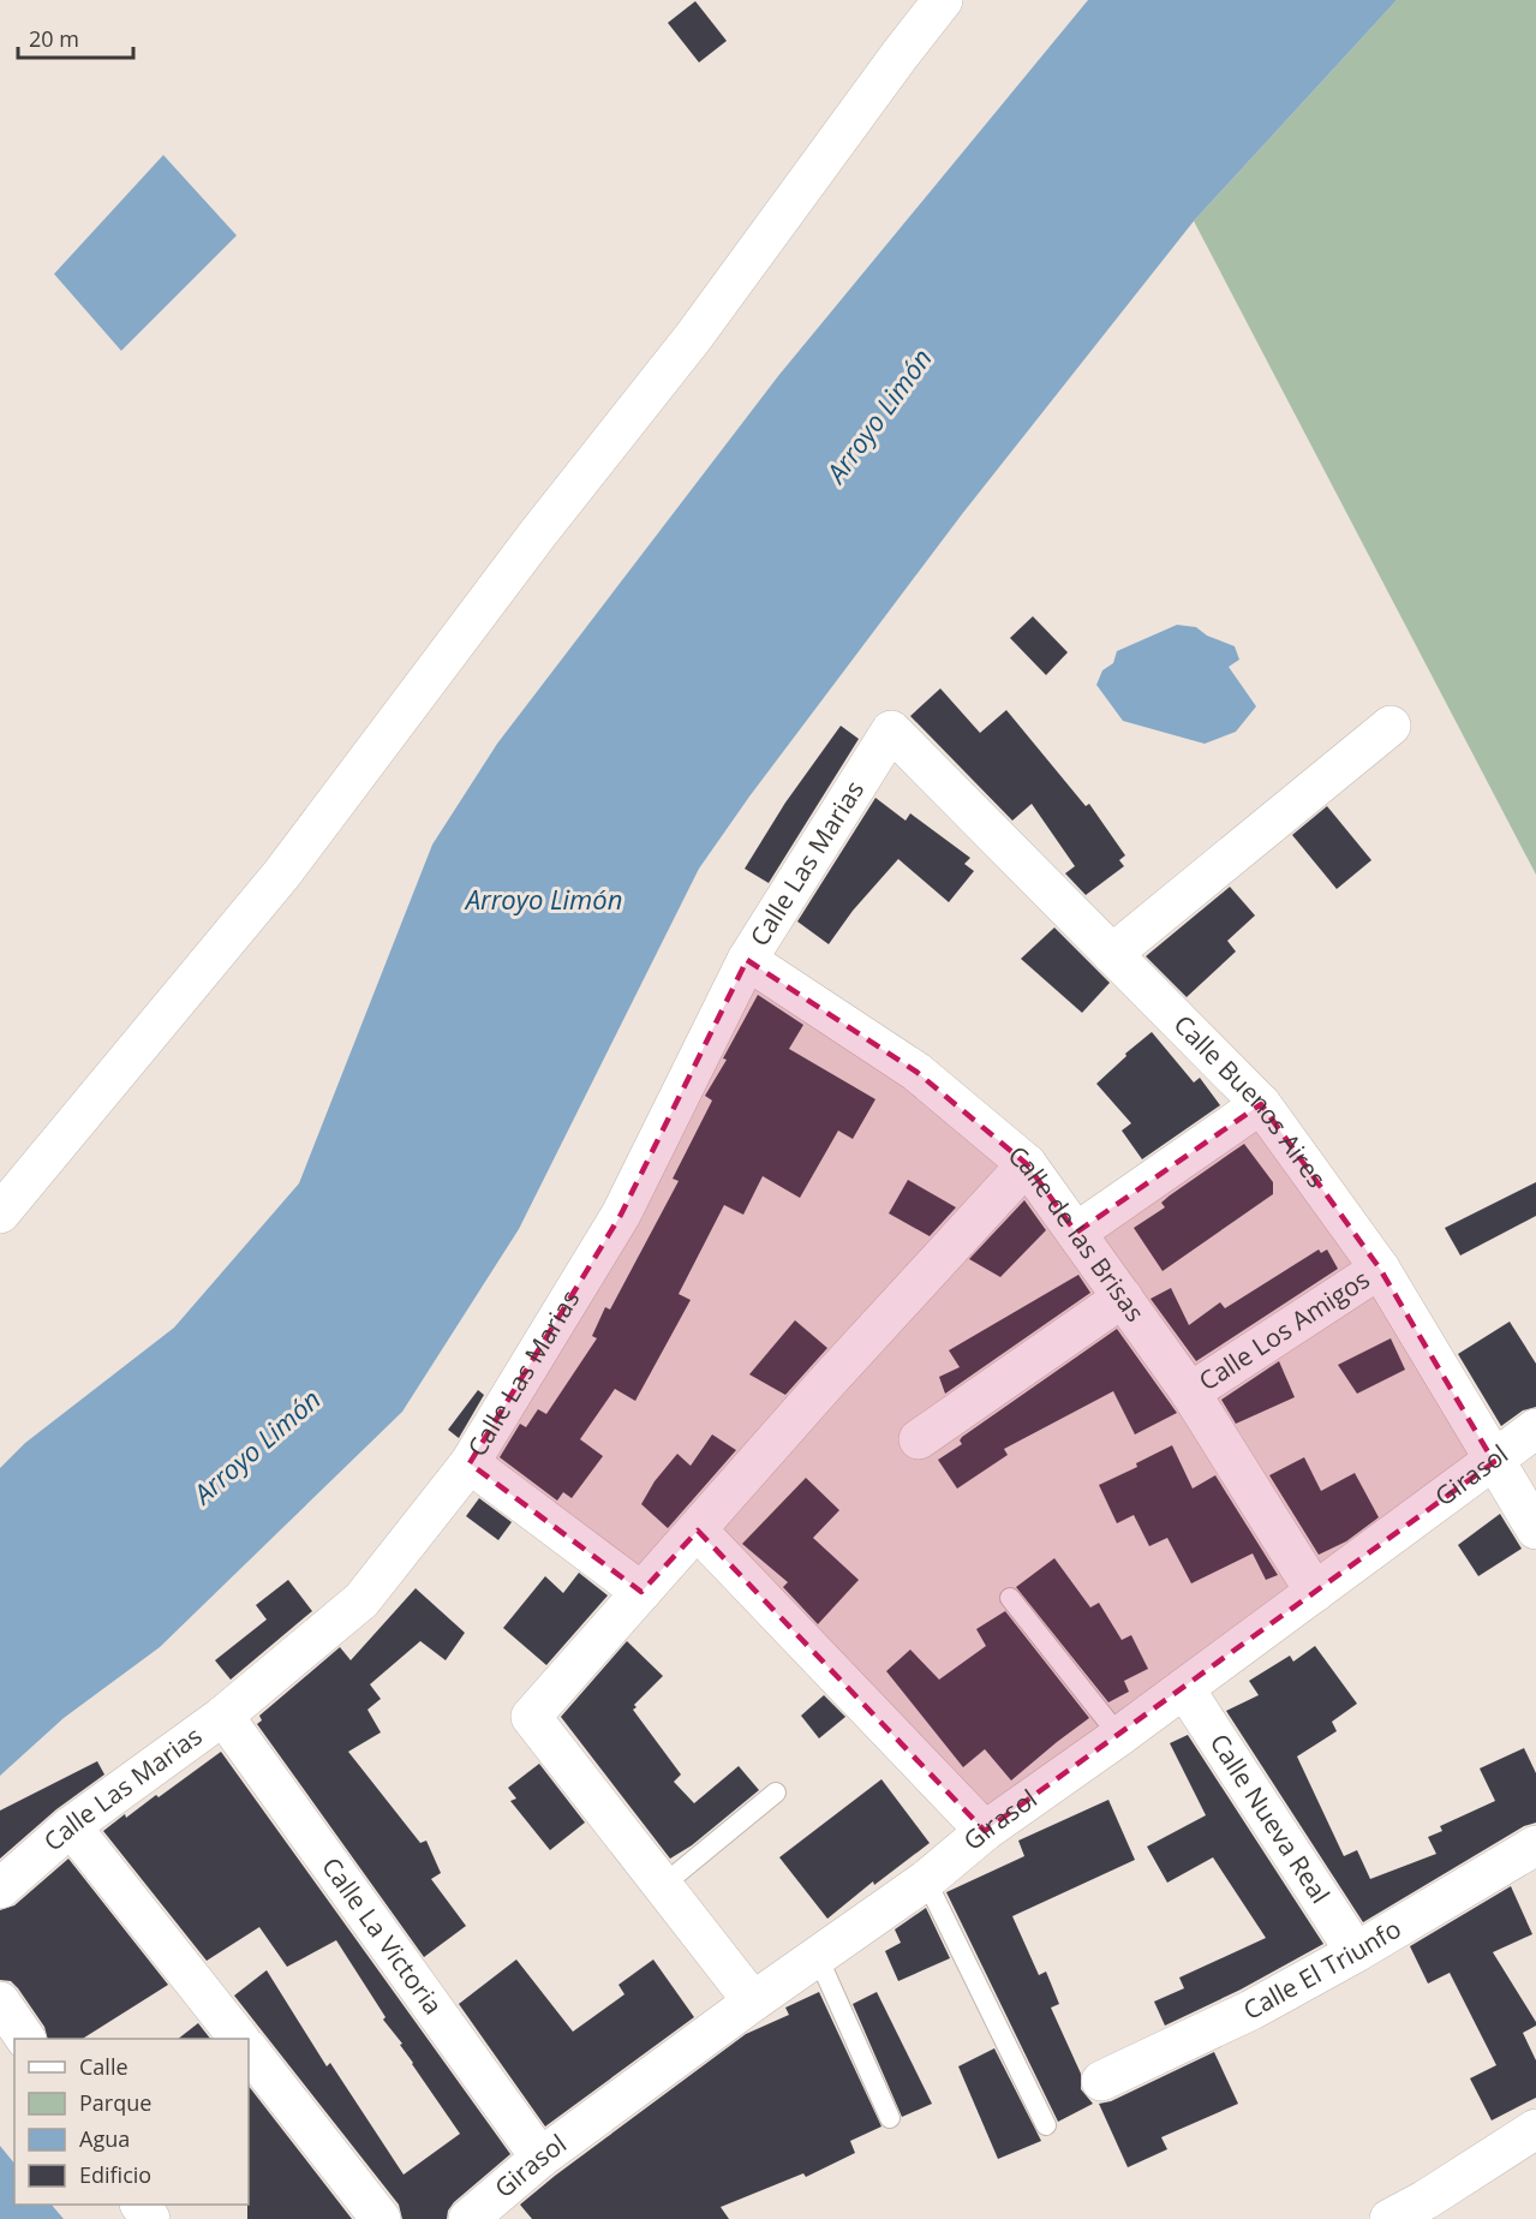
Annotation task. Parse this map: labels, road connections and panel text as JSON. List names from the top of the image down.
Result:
{
  "streets": {
    "street": [
      "Calle Las Marias",
      "Calle Buenos Aires",
      "Calle de las Brisas",
      "Calle Los Amigos",
      "Girasol",
      "Calle Nueva Real",
      "Calle La Victoria",
      "Calle El Triunfo"
    ]
  },
  "crossings": [
    ["Calle Las Marias", "Calle Buenos Aires"],
    ["Calle Las Marias", "Calle de las Brisas"],
    ["Calle Las Marias", "Calle La Victoria"],
    ["Calle Buenos Aires", "Calle Los Amigos"],
    ["Calle Buenos Aires", "Girasol"],
    ["Calle de las Brisas", "Calle Los Amigos"],
    ["Calle de las Brisas", "Girasol"],
    ["Girasol", "Calle Nueva Real"],
    ["Girasol", "Calle La Victoria"],
    ["Calle Nueva Real", "Calle El Triunfo"]
  ],
  "water": ["Arroyo Limón"],
  "legend": [
    "Calle",
    "Parque",
    "Agua",
    "Edificio"
  ],
  "scale_bar": "20 m"
}
